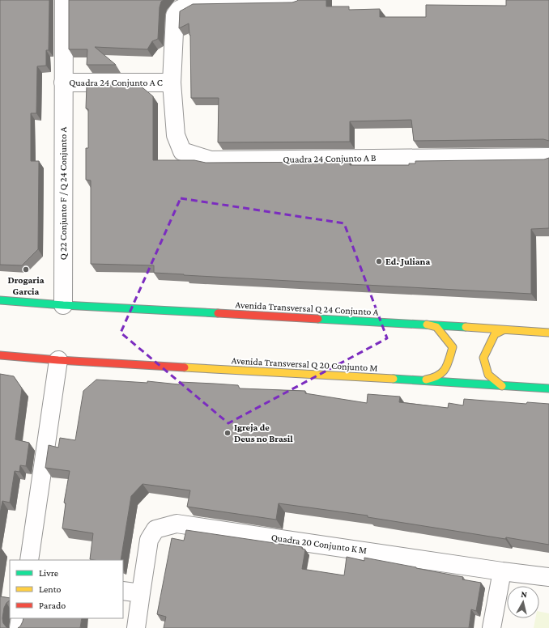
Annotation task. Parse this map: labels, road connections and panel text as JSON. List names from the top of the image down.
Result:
{
  "streets": {
    "street": [
      "Quadra 24 Conjunto A C",
      "Quadra 24 Conjunto A B",
      "Q 22 Conjunto F / Q 24 Conjunto A",
      "Avenida Transversal Q 24 Conjunto A",
      "Avenida Transversal Q 20 Conjunto M",
      "Quadra 20 Conjunto K M"
    ]
  },
  "crossings": [
    ["Quadra 24 Conjunto A C", "Quadra 24 Conjunto A B"],
    ["Quadra 24 Conjunto A C", "Q 22 Conjunto F / Q 24 Conjunto A"],
    ["Q 22 Conjunto F / Q 24 Conjunto A", "Avenida Transversal Q 24 Conjunto A"]
  ],
  "places": ["Ed. Juliana", "Drogaria Garcia", "Igreja de Deus no Brasil"],
  "legend": ["Livre", "Lento", "Parado"],
  "north": "top"
}
